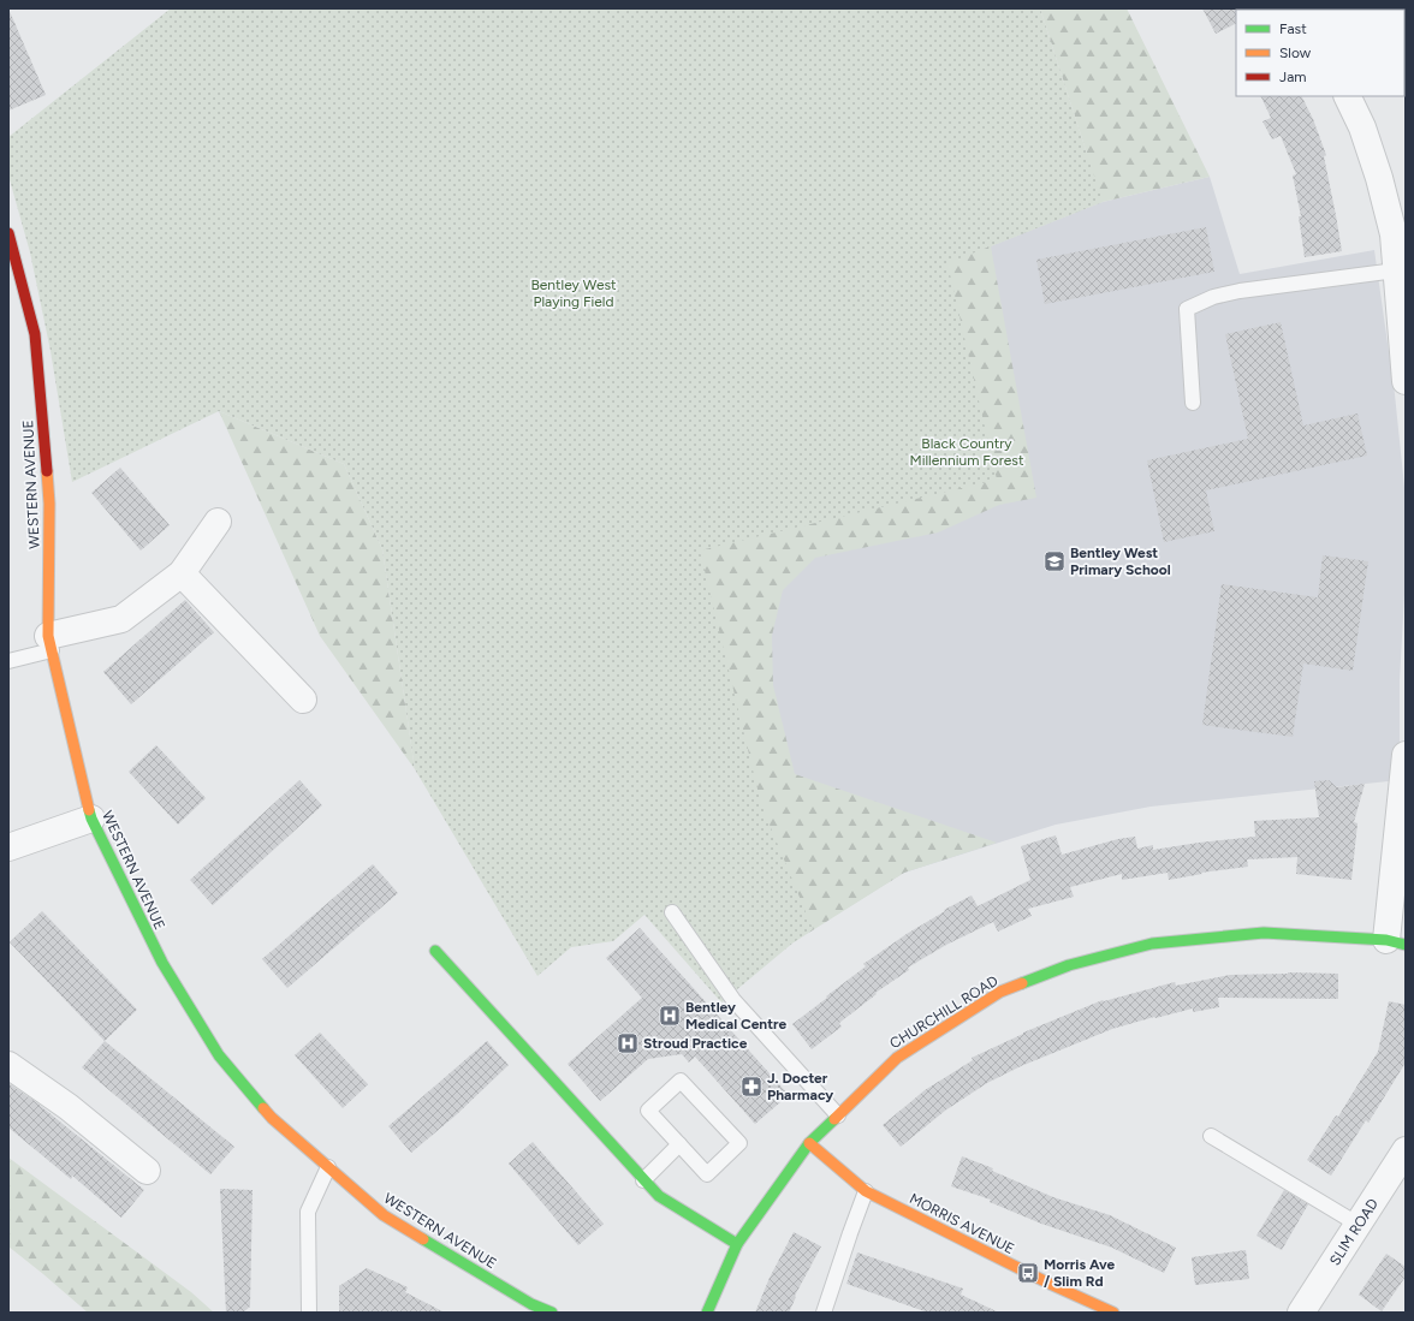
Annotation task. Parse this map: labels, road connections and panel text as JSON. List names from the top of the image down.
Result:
{
  "streets": {
    "street": [
      "WESTERN AVENUE",
      "CHURCHILL ROAD",
      "MORRIS AVENUE",
      "SLIM ROAD"
    ]
  },
  "crossings": [
    ["CHURCHILL ROAD", "MORRIS AVENUE"]
  ],
  "parks": ["Bentley West Playing Field", "Black Country Millennium Forest"],
  "places": {
    "school or university": ["Bentley West Primary School"],
    "hospital": ["Bentley Medical Centre", "Stroud Practice"],
    "pharmacy": ["J. Docter Pharmacy"],
    "bus stop": ["Morris Ave / Slim Rd"]
  },
  "legend": ["Fast", "Slow", "Jam"]
}
